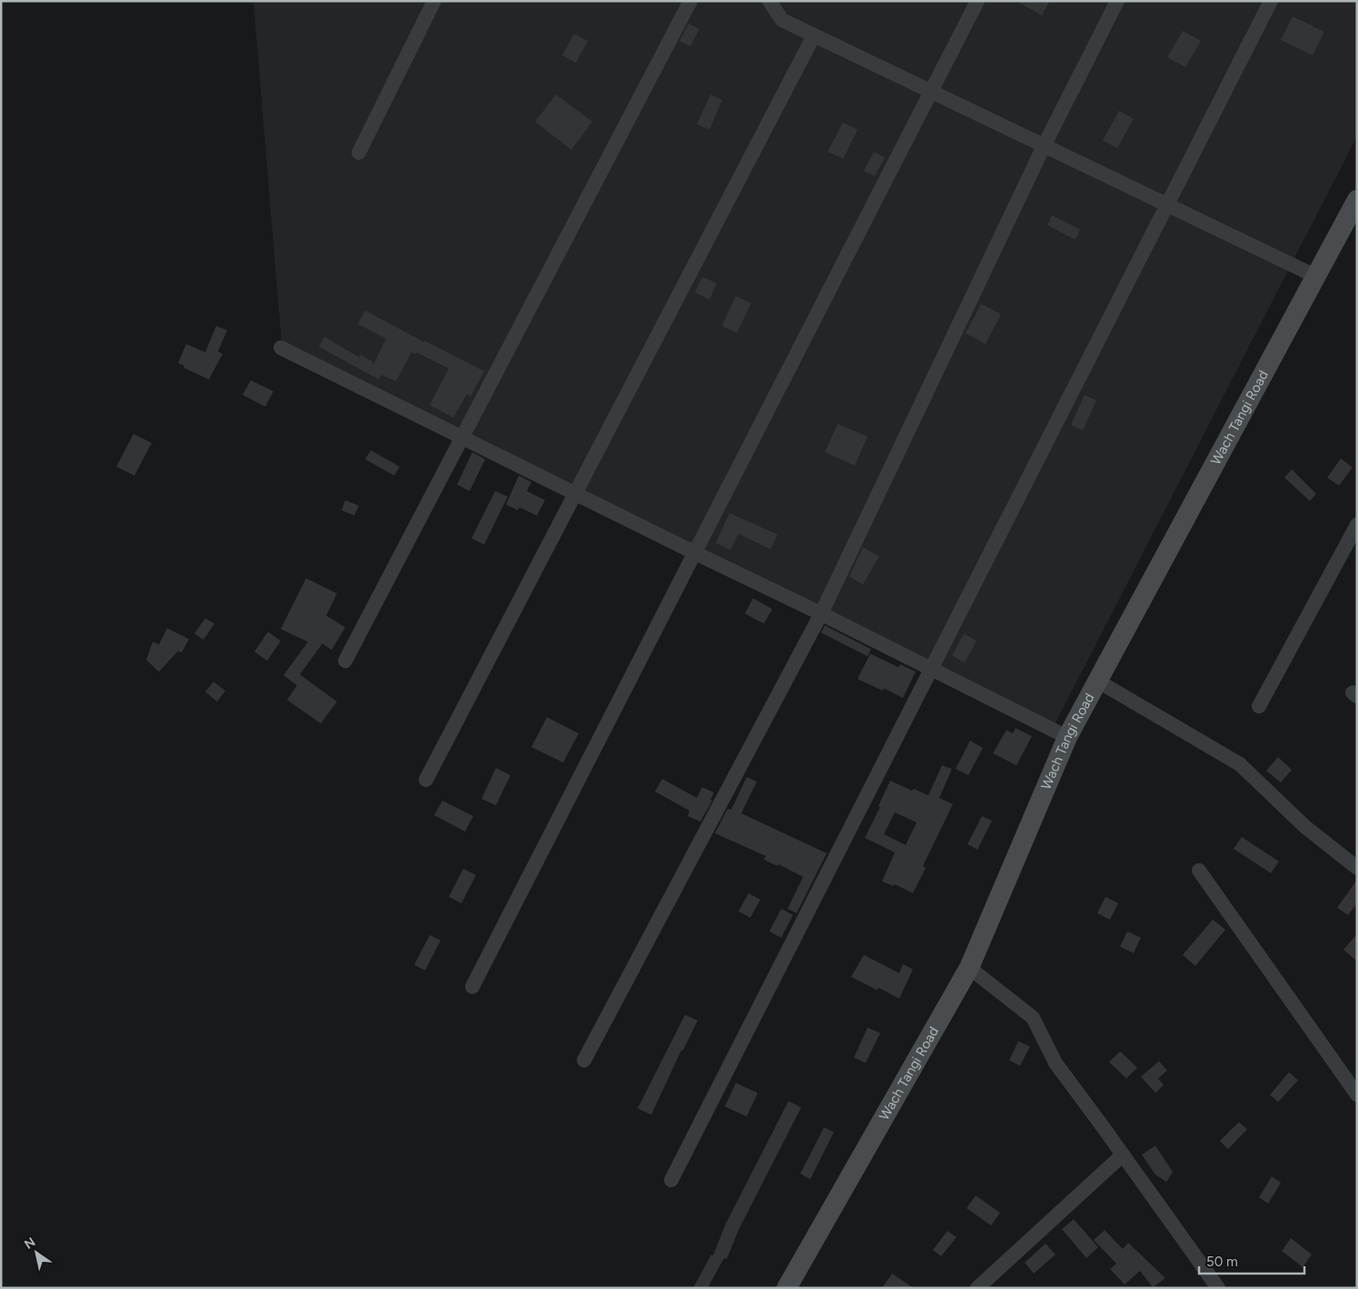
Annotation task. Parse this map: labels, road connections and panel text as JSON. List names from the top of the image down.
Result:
{
  "streets": {
    "main road": ["Wach Tangi Road"]
  },
  "scale_bar": "50 m",
  "north": "top left"
}
